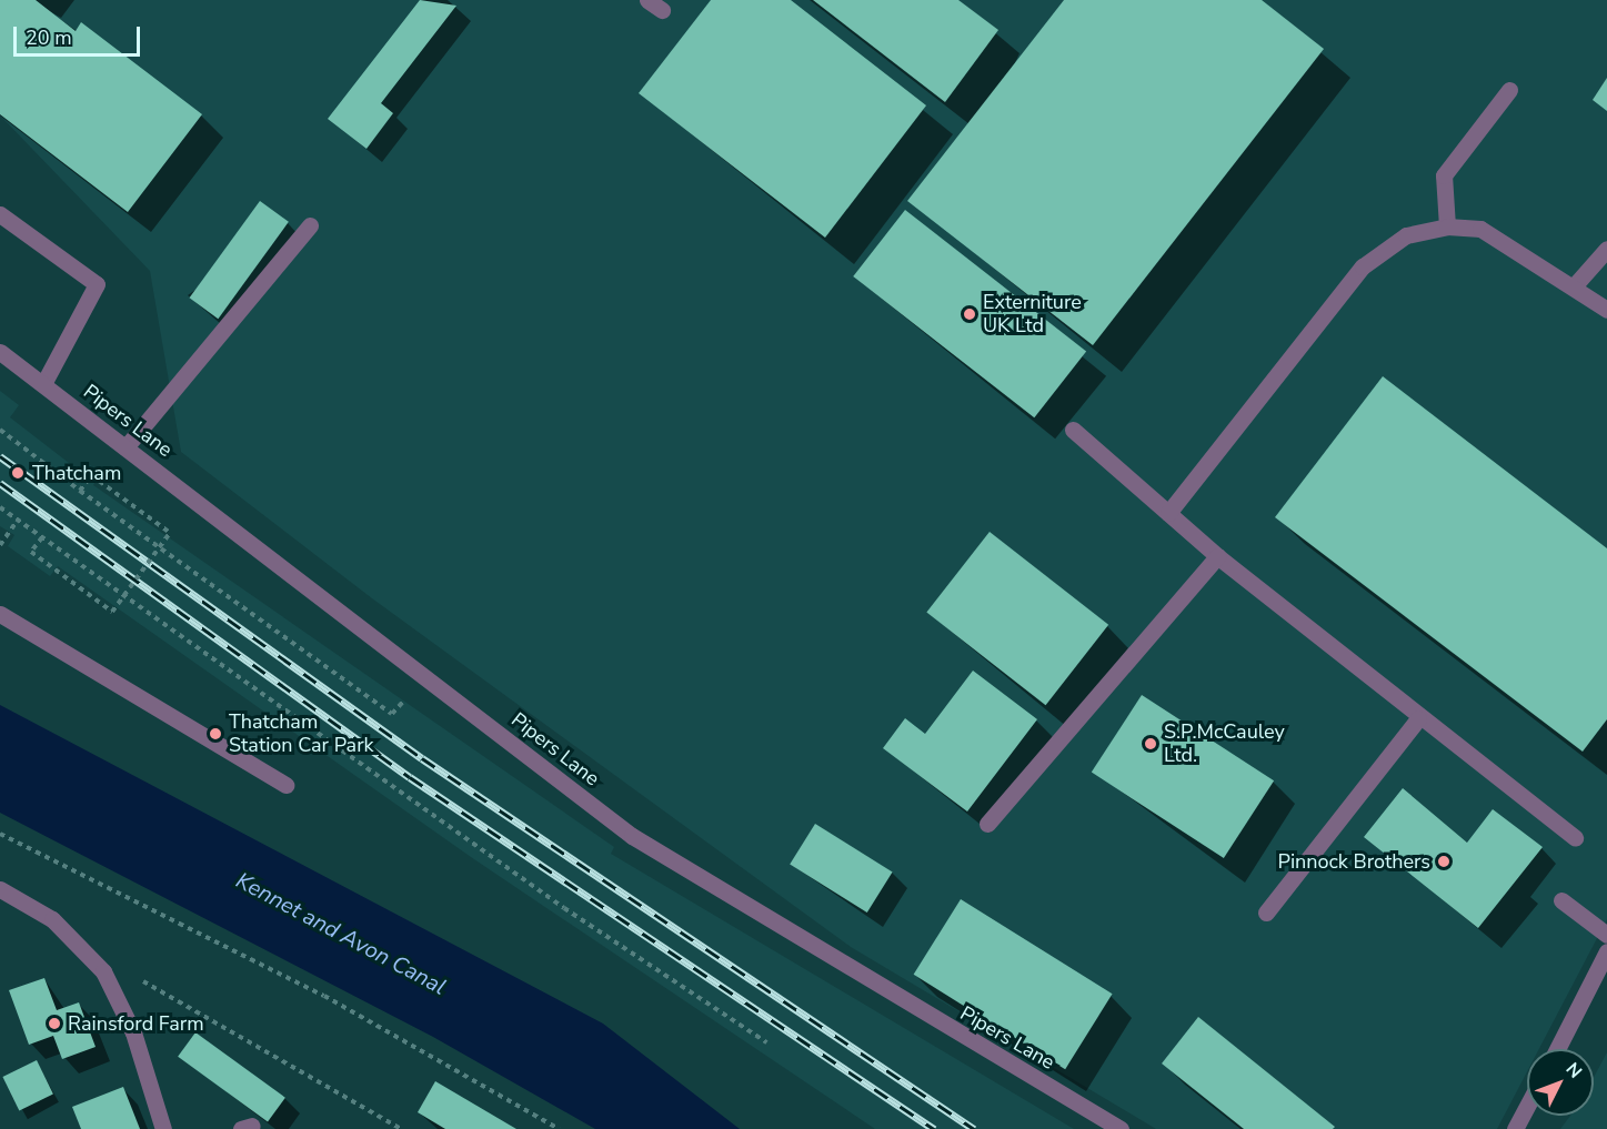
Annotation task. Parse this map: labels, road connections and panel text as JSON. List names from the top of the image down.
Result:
{
  "streets": {
    "street": ["Pipers Lane"]
  },
  "water": ["Kennet and Avon Canal"],
  "places": [
    "Externiture UK Ltd",
    "Thatcham",
    "Thatcham Station Car Park",
    "S.P.McCauley Ltd.",
    "Pinnock Brothers",
    "Rainsford Farm"
  ],
  "scale_bar": "20 m",
  "north": "top right"
}
